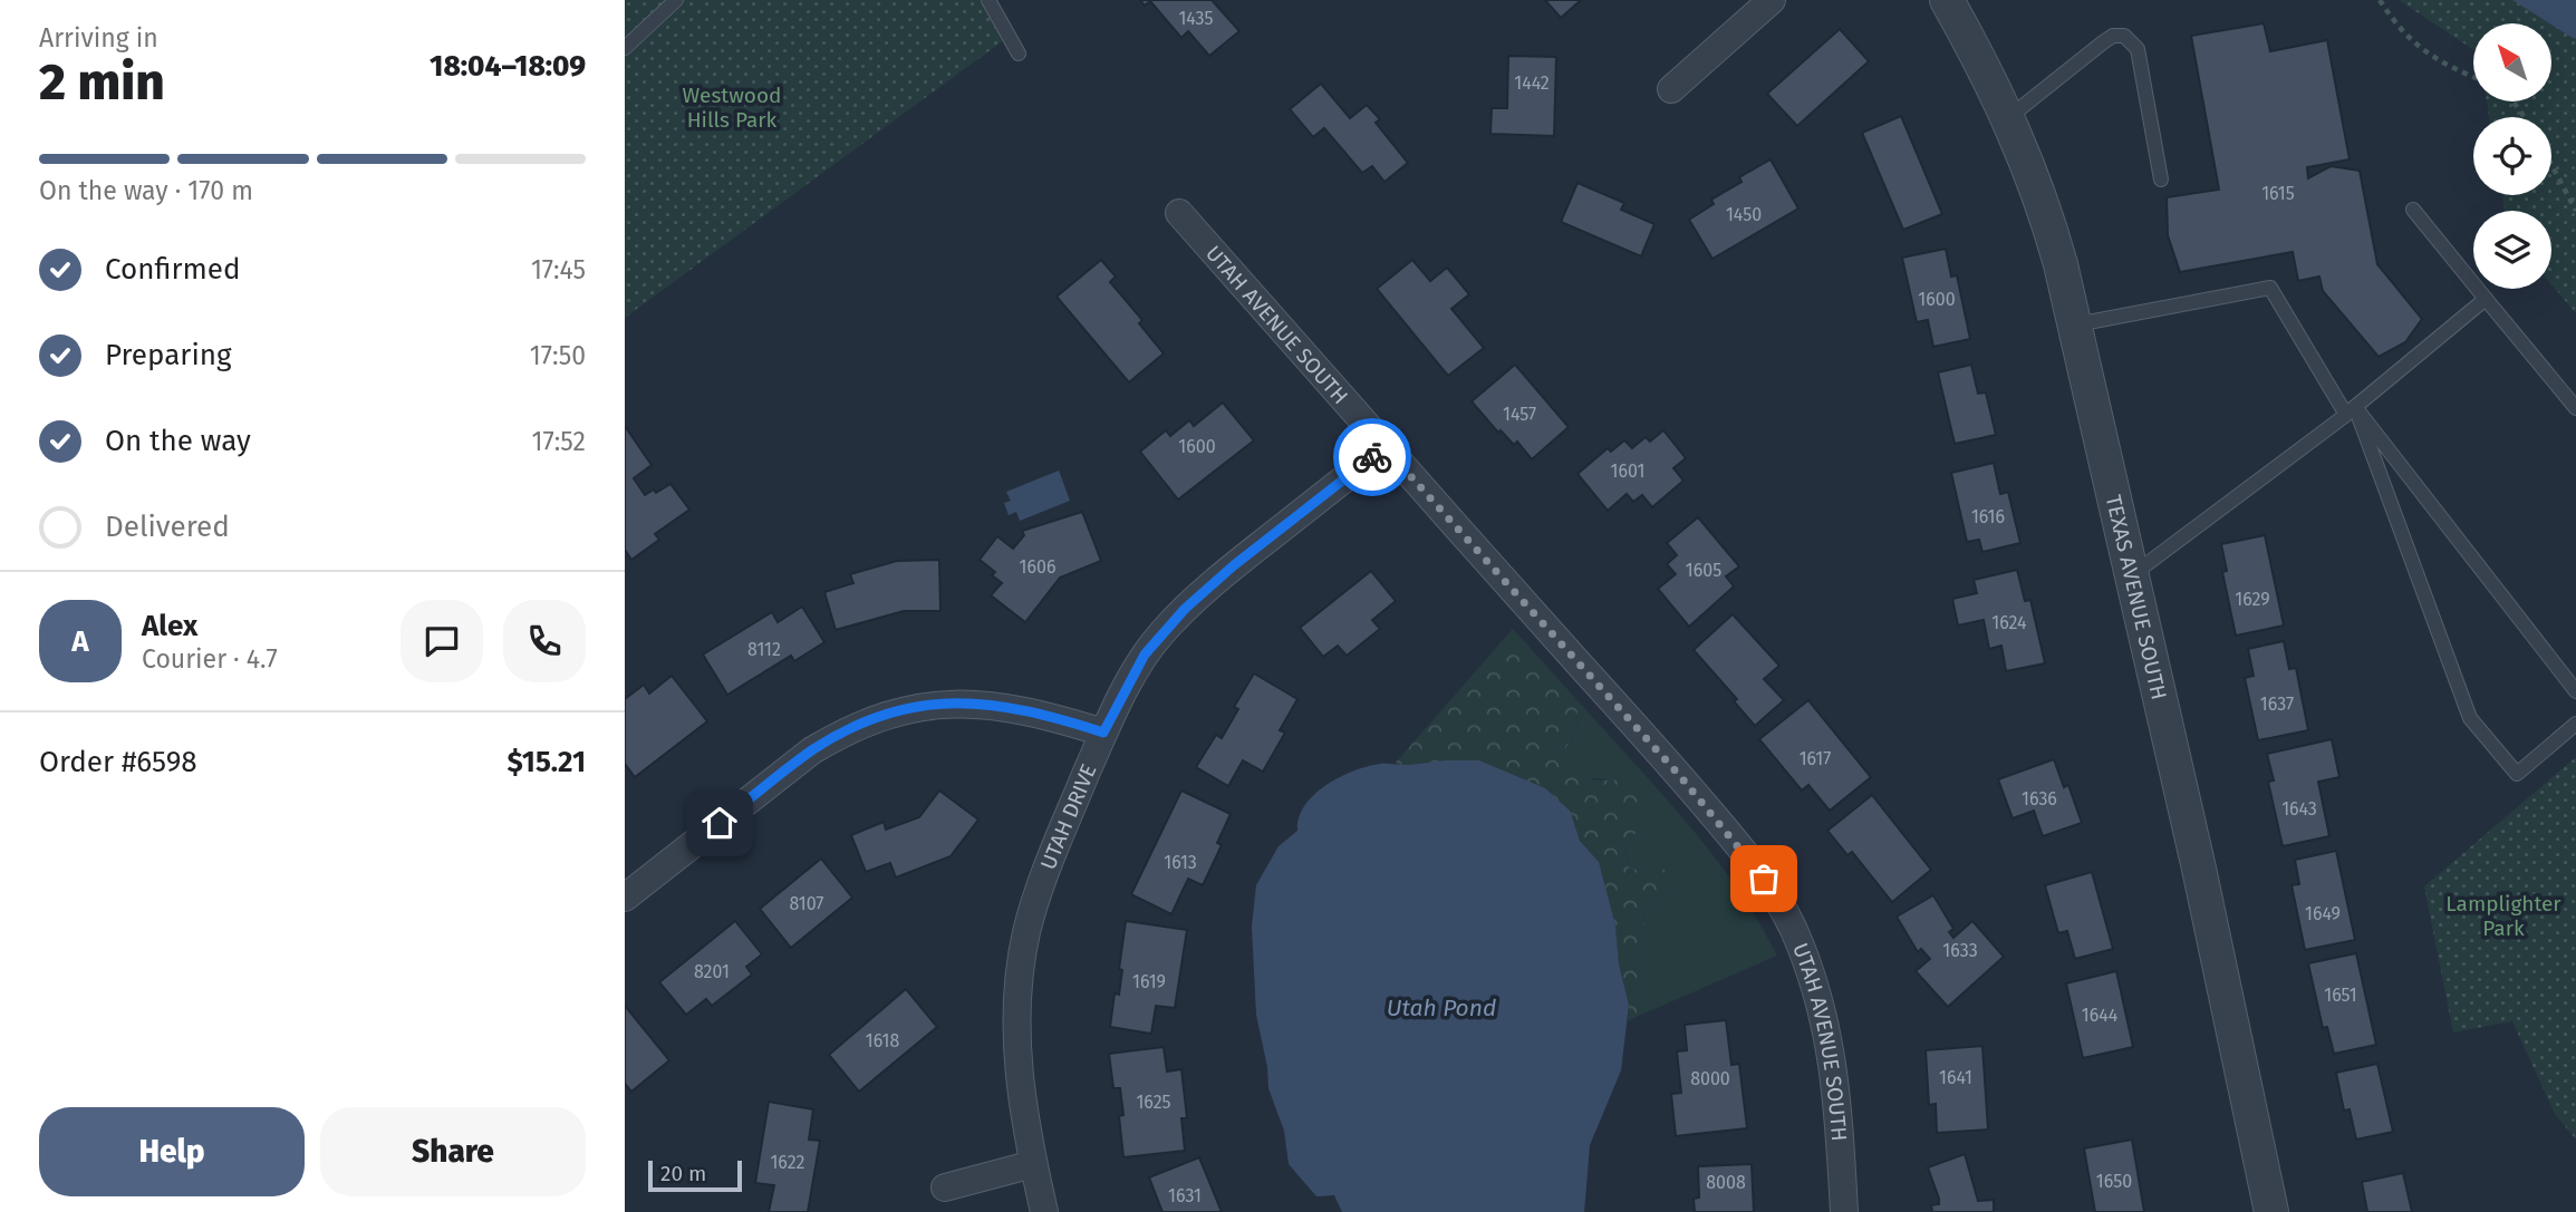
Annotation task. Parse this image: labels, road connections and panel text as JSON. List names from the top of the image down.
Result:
{
  "streets": {
    "street": ["UTAH AVENUE SOUTH", "TEXAS AVENUE SOUTH", "UTAH DRIVE"]
  },
  "crossings": [
    ["UTAH AVENUE SOUTH", "UTAH DRIVE"]
  ],
  "water": ["Utah Pond"],
  "parks": ["Westwood Hills Park", "Lamplighter Park"],
  "house_numbers": [
    "1435",
    "1442",
    "1615",
    "1450",
    "1600",
    "1457",
    "1600",
    "1601",
    "1616",
    "1606",
    "1605",
    "1629",
    "1624",
    "8112",
    "1637",
    "1617",
    "1636",
    "1643",
    "1613",
    "8107",
    "1649",
    "1633",
    "8201",
    "1619",
    "1651",
    "1644",
    "1618",
    "1641",
    "8000",
    "1625",
    "1622",
    "1650",
    "8008",
    "1631"
  ],
  "scale_bar": "20 m",
  "north": "top left",
  "page": {
    "heading": ["2 min", "Arriving in", "18:04–18:09"],
    "panel": [
      "Alex",
      "Courier · 4.7",
      "Order #6598",
      "$15.21"
    ],
    "bar": "On the way · 170 m",
    "list": [
      ["Confirmed", "17:45"],
      ["Preparing", "17:50"],
      ["On the way", "17:52"],
      "Delivered"
    ],
    "round": "A",
    "buttons": ["Help", "Share"],
    "scale": "20 m"
  }
}
